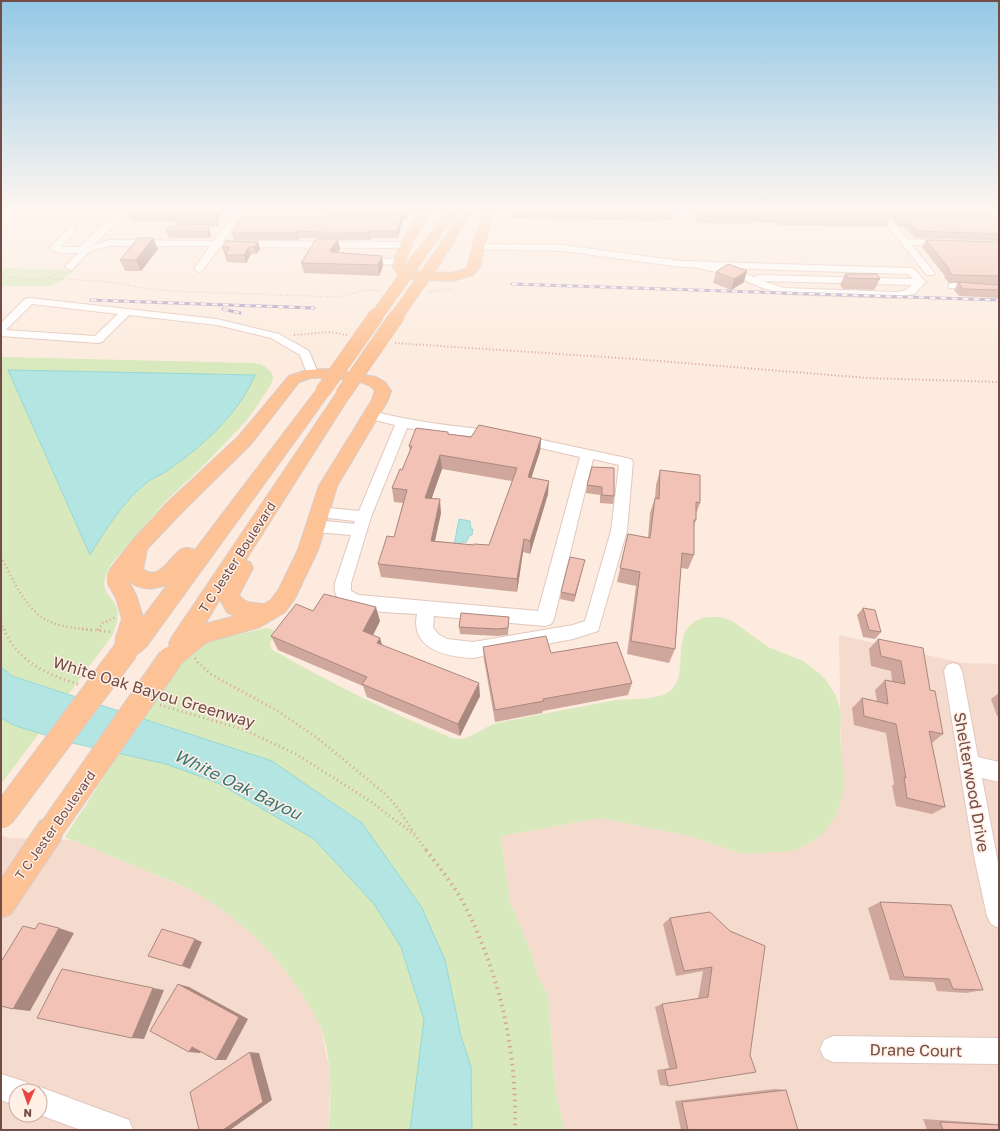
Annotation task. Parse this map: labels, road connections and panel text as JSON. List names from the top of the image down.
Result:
{
  "streets": {
    "main road": ["T C Jester Boulevard"],
    "street": ["Shelterwood Drive", "Drane Court"],
    "path": ["White Oak Bayou Greenway"]
  },
  "crossings": [
    ["T C Jester Boulevard", "White Oak Bayou Greenway"]
  ],
  "water": ["White Oak Bayou"],
  "north": "bottom"
}
